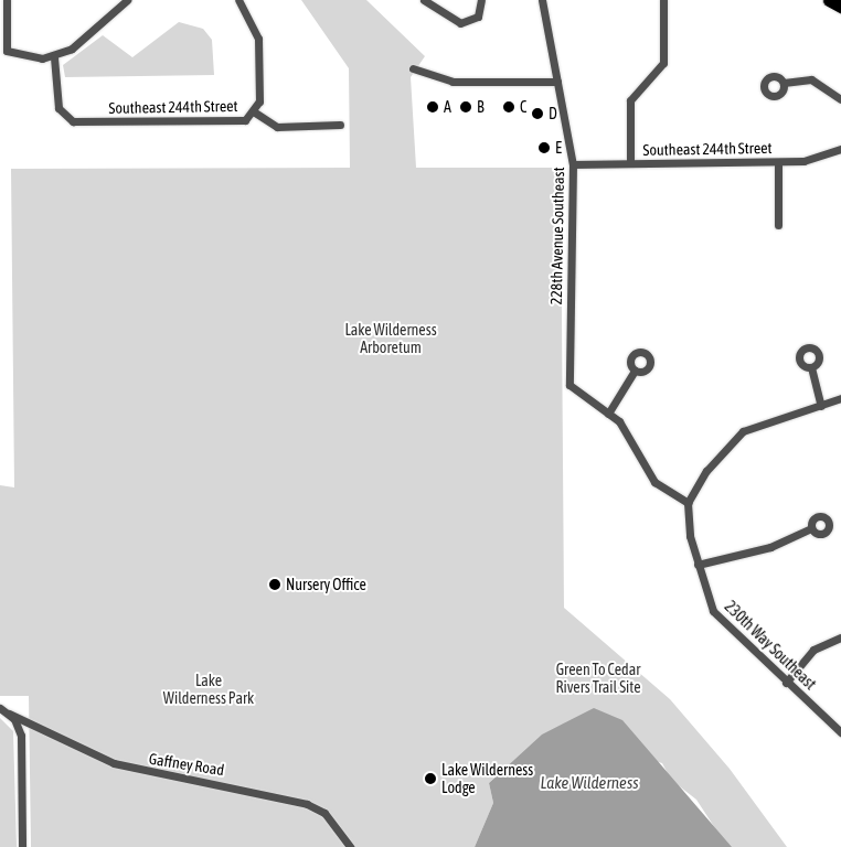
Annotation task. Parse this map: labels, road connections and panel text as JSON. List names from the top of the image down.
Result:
{
  "streets": {
    "street": [
      "Southeast 244th Street",
      "228th Avenue Southeast",
      "230th Way Southeast",
      "Gaffney Road"
    ]
  },
  "crossings": [
    ["Southeast 244th Street", "228th Avenue Southeast"]
  ],
  "water": ["Lake Wilderness"],
  "parks": ["Lake Wilderness Arboretum", "Green To Cedar Rivers Trail Site", "Lake Wilderness Park"],
  "places": [
    "A",
    "B",
    "C",
    "D",
    "E",
    "Nursery Office",
    "Lake Wilderness Lodge"
  ]
}
